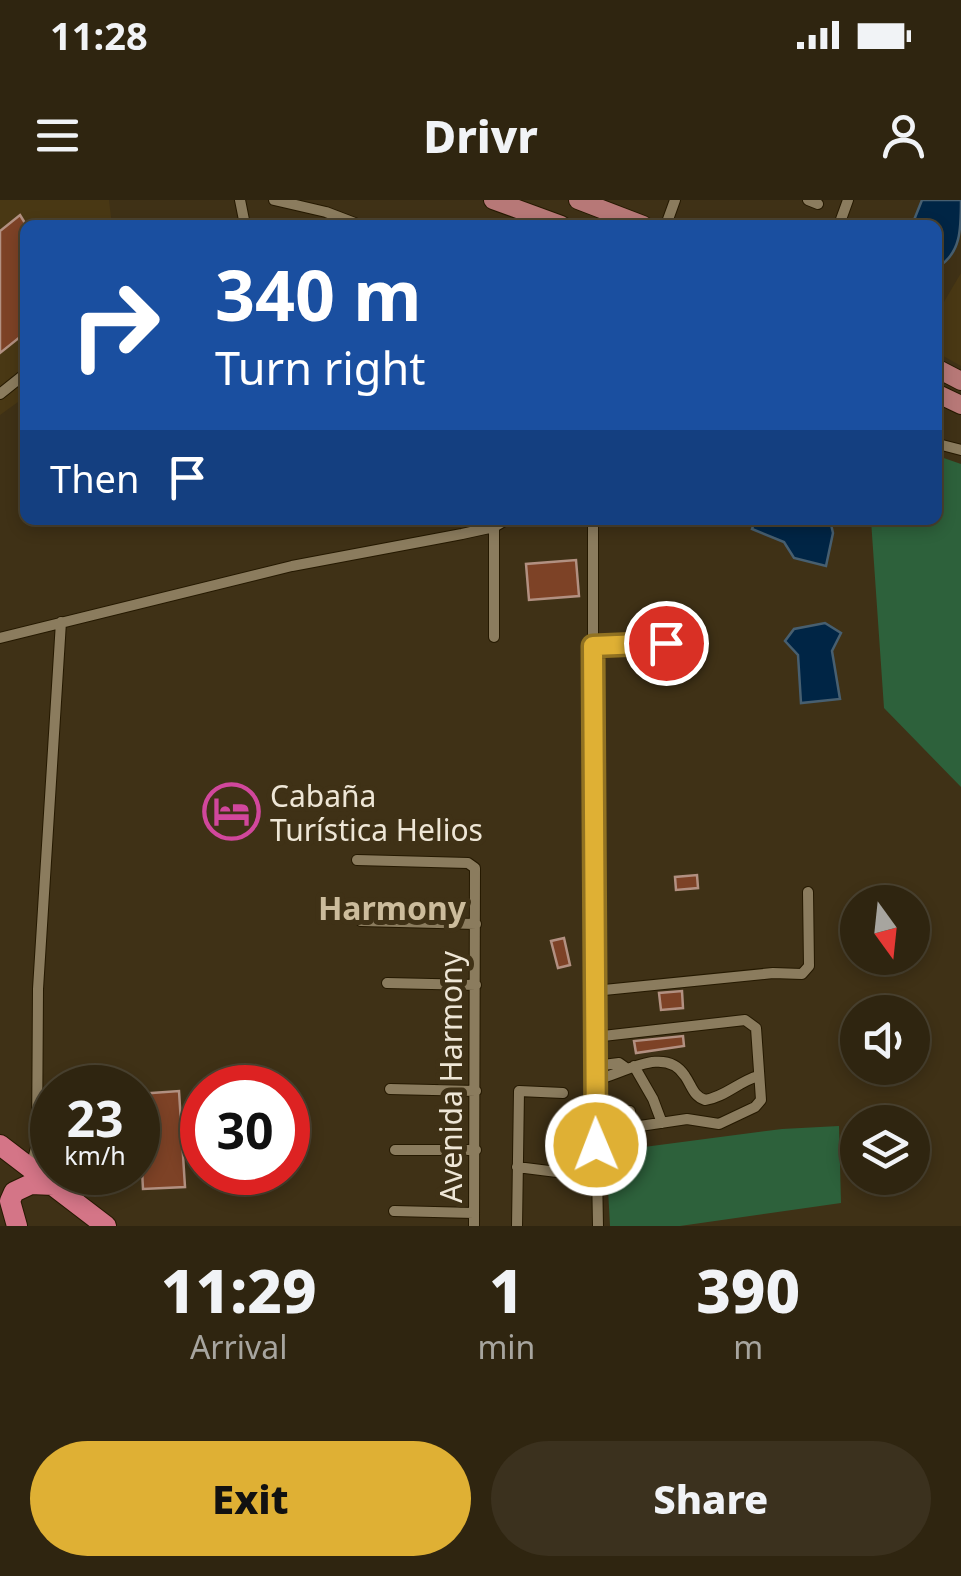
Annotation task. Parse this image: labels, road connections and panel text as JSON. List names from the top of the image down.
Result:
{
  "streets": {
    "street": ["Avenida Harmony"]
  },
  "districts": ["Harmony"],
  "places": {
    "hotel": ["Cabaña Turística Helios"]
  },
  "north": "bottom",
  "page": {
    "status": "11:28",
    "header": "Drivr",
    "turn": ["340 m", "Turn right"],
    "then": "Then",
    "speed": "23 km/h",
    "limit": "30",
    "eta": [
      "11:29",
      "Arrival",
      "1",
      "min",
      "390",
      "m"
    ],
    "buttons": ["Exit", "Share"]
  }
}
